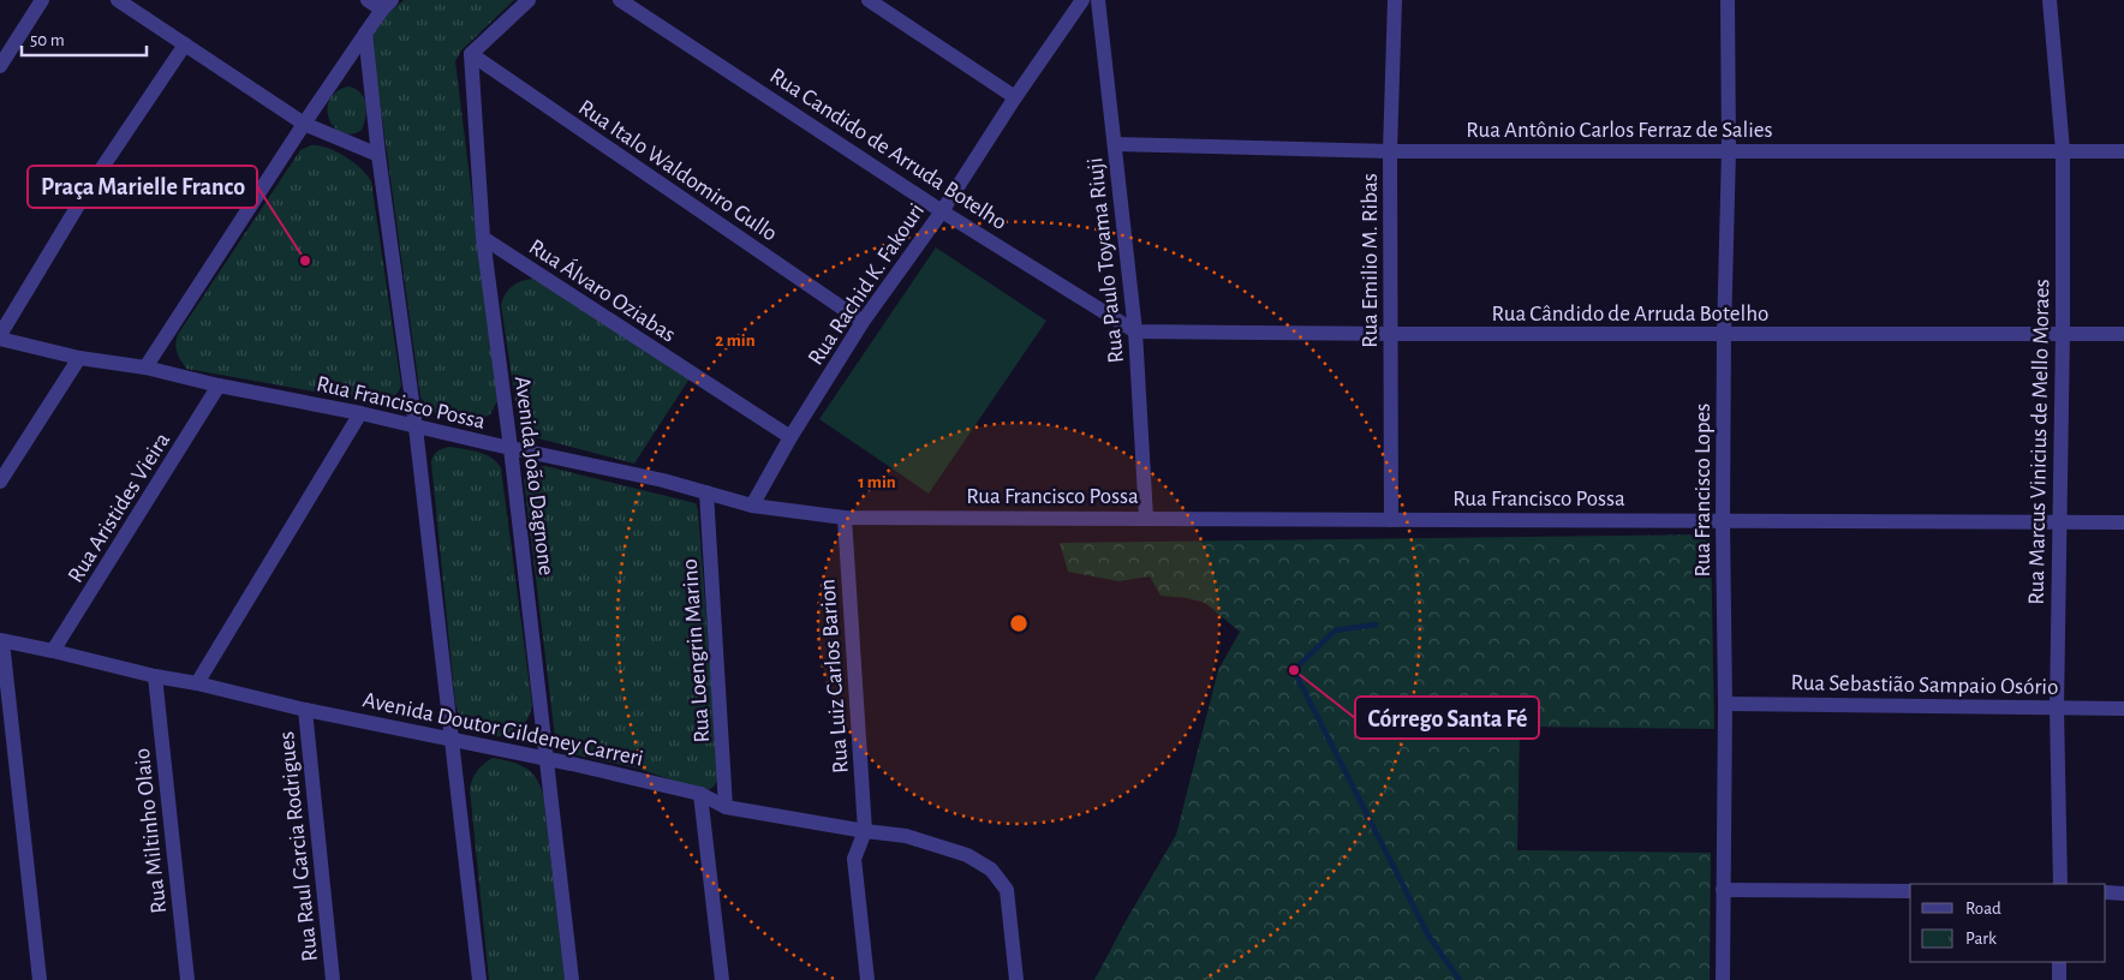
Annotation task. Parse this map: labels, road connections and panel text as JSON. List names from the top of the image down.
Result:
{
  "streets": {
    "street": [
      "Rua Antônio Carlos Ferraz de Salies",
      "Rua Candido de Arruda Botelho",
      "Rua Italo Waldomiro Gullo",
      "Rua Paulo Toyama Riuji",
      "Rua Emilio M. Ribas",
      "Rua Rachid K. Fakouri",
      "Rua Álvaro Oziabas",
      "Rua Cândido de Arruda Botelho",
      "Rua Francisco Possa",
      "Rua Marcus Vinicius de Mello Moraes",
      "Avenida João Dagnone",
      "Rua Francisco Lopes",
      "Rua Aristides Vieira",
      "Rua Loengrin Marino",
      "Rua Luiz Carlos Barion",
      "Rua Sebastião Sampaio Osório",
      "Avenida Doutor Gildeney Carreri",
      "Rua Miltinho Olaio",
      "Rua Raul Garcia Rodrigues"
    ]
  },
  "crossings": [
    ["Rua Antônio Carlos Ferraz de Salies", "Rua Paulo Toyama Riuji"],
    ["Rua Antônio Carlos Ferraz de Salies", "Rua Emilio M. Ribas"],
    ["Rua Antônio Carlos Ferraz de Salies", "Rua Marcus Vinicius de Mello Moraes"],
    ["Rua Antônio Carlos Ferraz de Salies", "Rua Francisco Lopes"],
    ["Rua Candido de Arruda Botelho", "Rua Paulo Toyama Riuji"],
    ["Rua Candido de Arruda Botelho", "Rua Rachid K. Fakouri"],
    ["Rua Candido de Arruda Botelho", "Rua Cândido de Arruda Botelho"],
    ["Rua Italo Waldomiro Gullo", "Rua Rachid K. Fakouri"],
    ["Rua Italo Waldomiro Gullo", "Avenida João Dagnone"],
    ["Rua Paulo Toyama Riuji", "Rua Cândido de Arruda Botelho"],
    ["Rua Paulo Toyama Riuji", "Rua Francisco Possa"],
    ["Rua Emilio M. Ribas", "Rua Cândido de Arruda Botelho"],
    ["Rua Emilio M. Ribas", "Rua Francisco Possa"],
    ["Rua Rachid K. Fakouri", "Rua Álvaro Oziabas"],
    ["Rua Rachid K. Fakouri", "Rua Francisco Possa"],
    ["Rua Álvaro Oziabas", "Avenida João Dagnone"],
    ["Rua Cândido de Arruda Botelho", "Rua Marcus Vinicius de Mello Moraes"],
    ["Rua Cândido de Arruda Botelho", "Rua Francisco Lopes"],
    ["Rua Francisco Possa", "Rua Marcus Vinicius de Mello Moraes"],
    ["Rua Francisco Possa", "Avenida João Dagnone"],
    ["Rua Francisco Possa", "Rua Francisco Lopes"],
    ["Rua Francisco Possa", "Rua Aristides Vieira"],
    ["Rua Francisco Possa", "Rua Loengrin Marino"],
    ["Rua Francisco Possa", "Rua Luiz Carlos Barion"],
    ["Rua Marcus Vinicius de Mello Moraes", "Rua Sebastião Sampaio Osório"],
    ["Avenida João Dagnone", "Avenida Doutor Gildeney Carreri"],
    ["Rua Francisco Lopes", "Rua Sebastião Sampaio Osório"],
    ["Rua Aristides Vieira", "Avenida Doutor Gildeney Carreri"],
    ["Rua Loengrin Marino", "Avenida Doutor Gildeney Carreri"],
    ["Rua Luiz Carlos Barion", "Avenida Doutor Gildeney Carreri"],
    ["Avenida Doutor Gildeney Carreri", "Rua Miltinho Olaio"],
    ["Avenida Doutor Gildeney Carreri", "Rua Raul Garcia Rodrigues"]
  ],
  "places": ["Praça Marielle Franco", "Córrego Santa Fé"],
  "legend": ["Road", "Park"],
  "scale_bar": "50 m",
  "rings": ["2 min", "1 min"]
}
